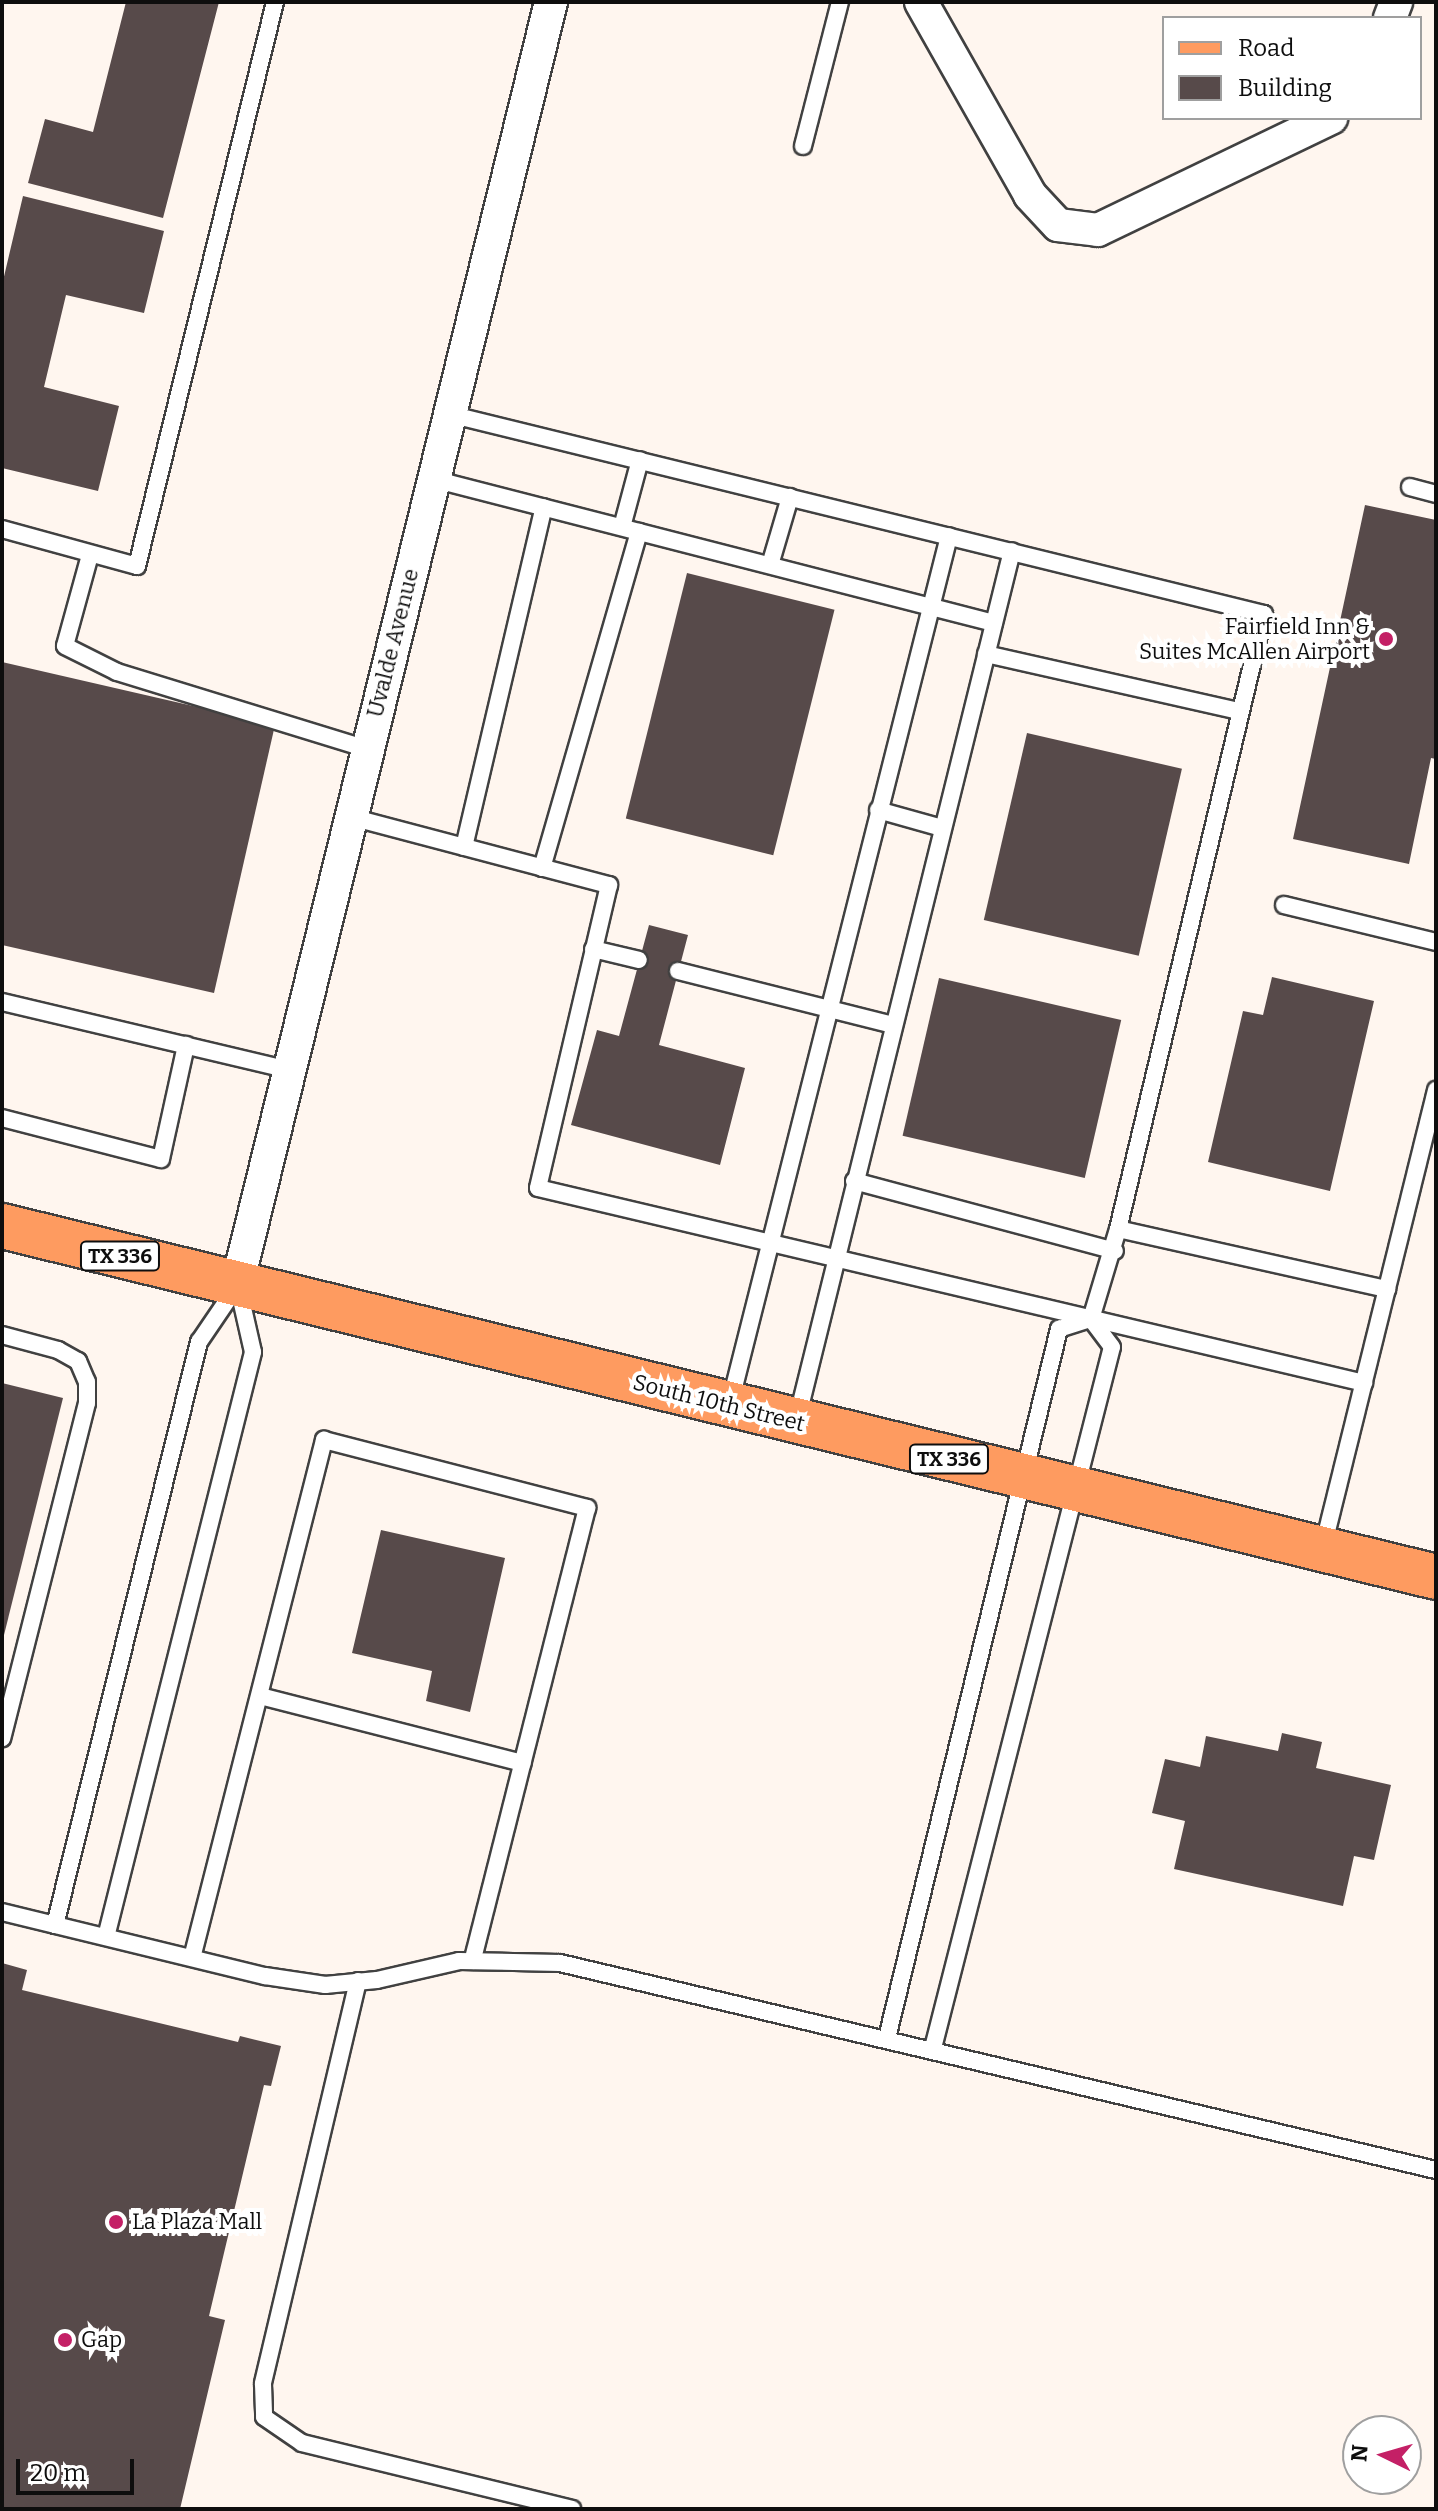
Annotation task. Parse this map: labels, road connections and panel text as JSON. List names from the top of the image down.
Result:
{
  "streets": {
    "main road": ["TX 336", "South 10th Street"],
    "street": ["Uvalde Avenue"]
  },
  "crossings": [
    ["Uvalde Avenue", "South 10th Street"]
  ],
  "places": ["Fairfield Inn & Suites McAllen Airport", "La Plaza Mall", "Gap"],
  "legend": ["Road", "Building"],
  "scale_bar": "20 m",
  "north": "left"
}
